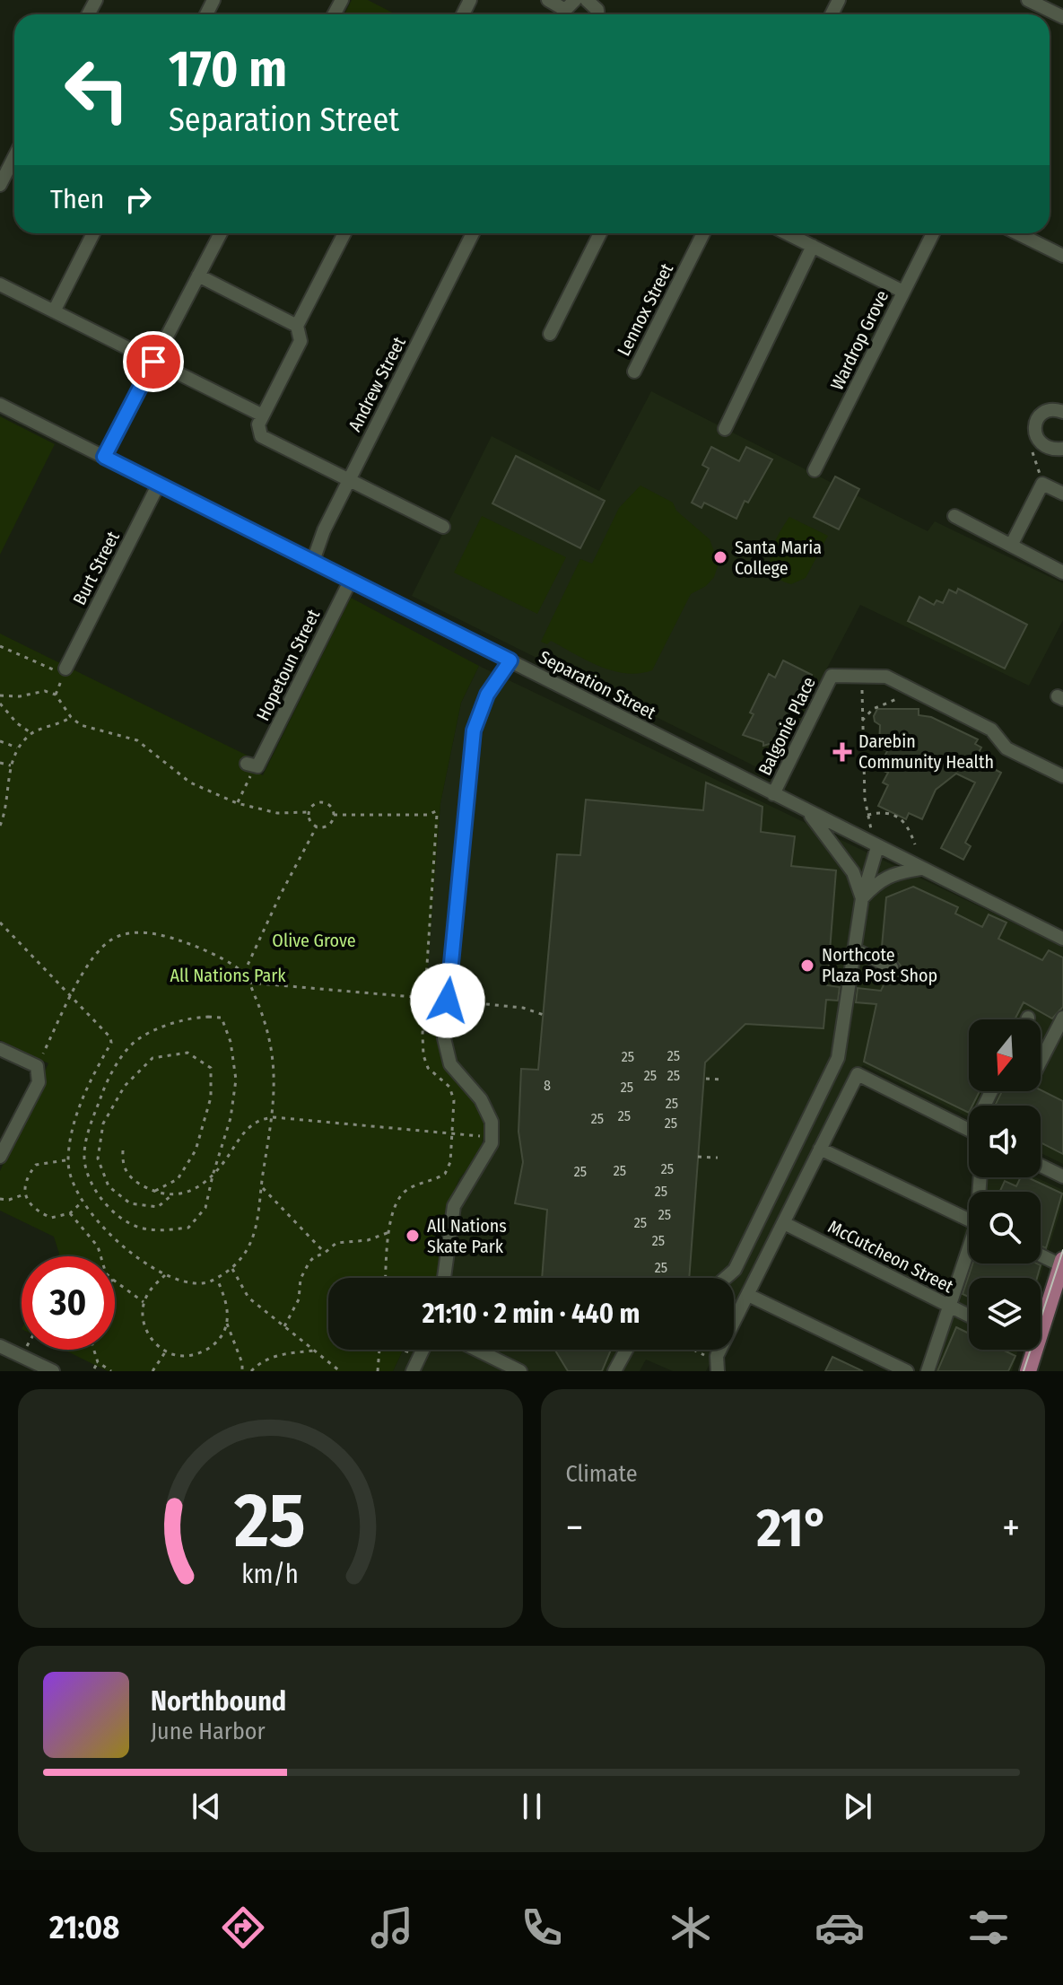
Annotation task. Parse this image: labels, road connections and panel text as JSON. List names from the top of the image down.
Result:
{
  "streets": {
    "street": [
      "Lennox Street",
      "Wardrop Grove",
      "Andrew Street",
      "Burt Street",
      "Hopetoun Street",
      "Separation Street",
      "Balgonie Place",
      "McCutcheon Street"
    ]
  },
  "crossings": [
    ["Andrew Street", "Separation Street"],
    ["Burt Street", "Separation Street"],
    ["Hopetoun Street", "Separation Street"],
    ["Separation Street", "Balgonie Place"]
  ],
  "parks": ["Olive Grove", "All Nations Park"],
  "places": {
    "other": ["Santa Maria College", "Northcote Plaza Post Shop", "All Nations Skate Park"],
    "health": ["Darebin Community Health"]
  },
  "house_numbers": [
    "25",
    "25",
    "25",
    "25",
    "8",
    "25",
    "25",
    "25",
    "25",
    "25",
    "25",
    "25",
    "25",
    "25",
    "25",
    "25",
    "25",
    "25"
  ],
  "north": "bottom",
  "page": {
    "turn": ["170 m", "Separation Street"],
    "then": "Then",
    "limit": "30",
    "trip": "21:10 · 2 min · 440 m",
    "tile": "Climate",
    "heat": ["−", "21°", "+"],
    "song": ["Northbound", "June Harbor"],
    "tabs": "21:08",
    "gauge": ["25", "km/h"]
  }
}
